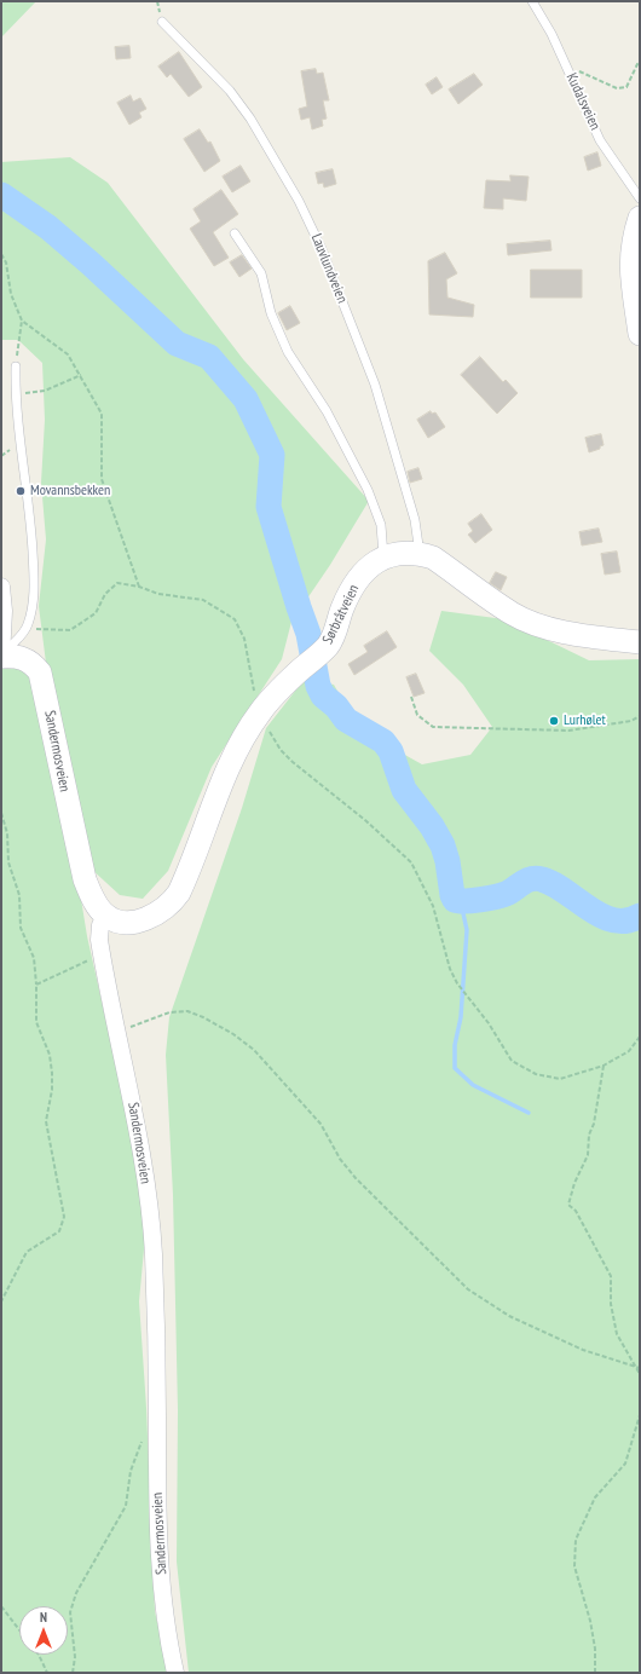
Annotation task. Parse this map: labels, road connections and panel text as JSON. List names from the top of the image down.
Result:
{
  "streets": {
    "street": ["Sørbråtveien", "Sandermosveien"],
    "lane": ["Kudalsveien", "Lauvlundveien"]
  },
  "crossings": [
    ["Sørbråtveien", "Sandermosveien"]
  ],
  "places": ["Movannsbekken", "Lurhølet"],
  "north": "top"
}
